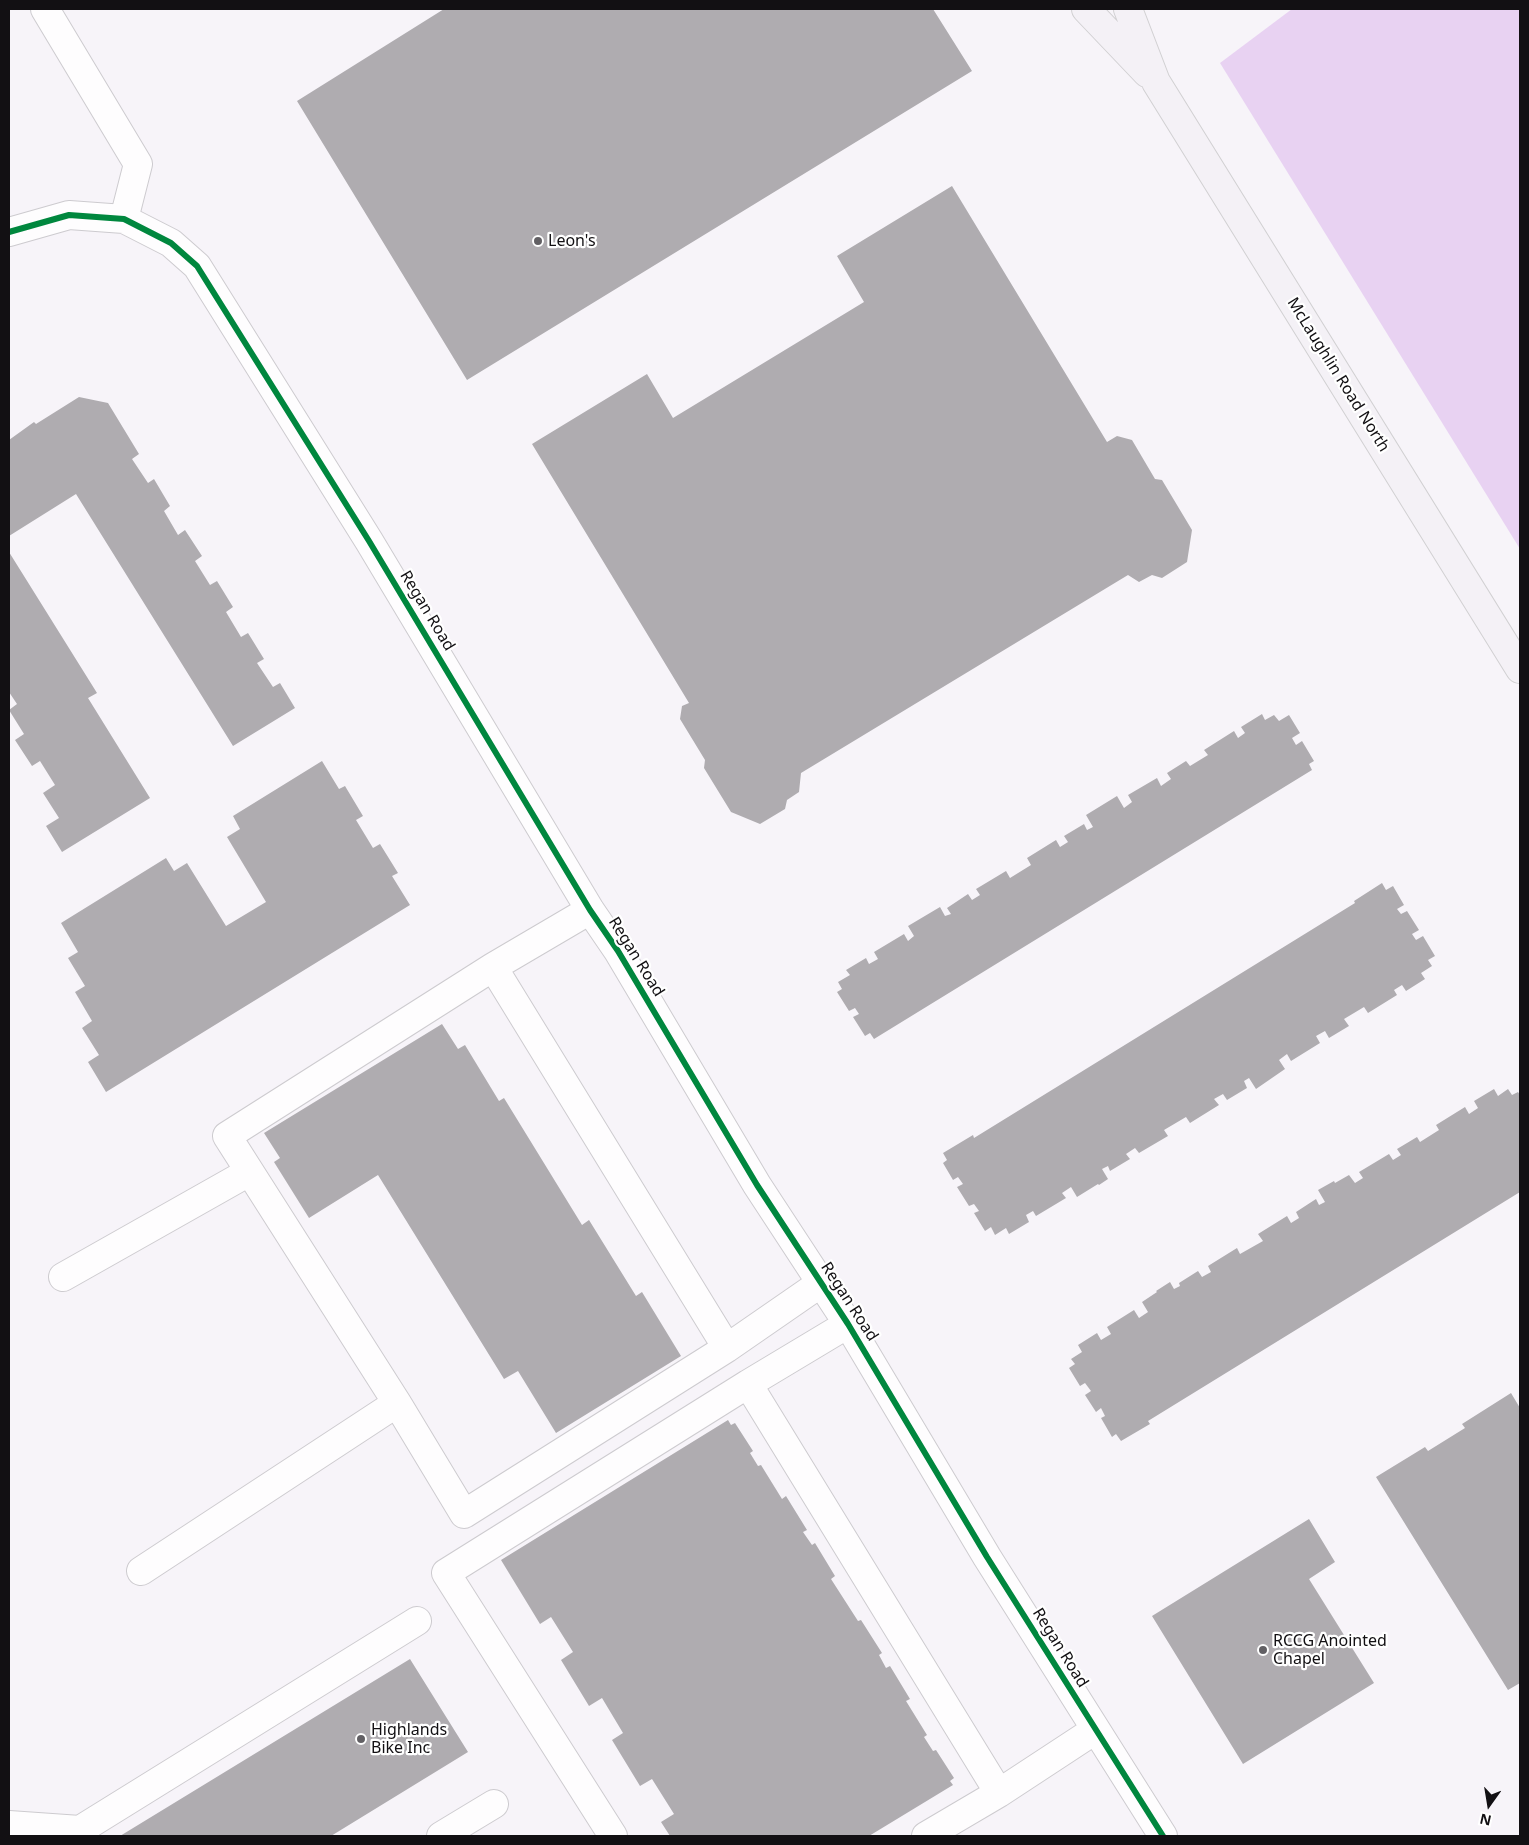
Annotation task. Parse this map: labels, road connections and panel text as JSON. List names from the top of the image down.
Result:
{
  "streets": {
    "main road": ["McLaughlin Road North"],
    "street": ["Regan Road"]
  },
  "places": ["Leon's", "RCCG Anointed Chapel", "Highlands Bike Inc"],
  "north": "bottom"
}
